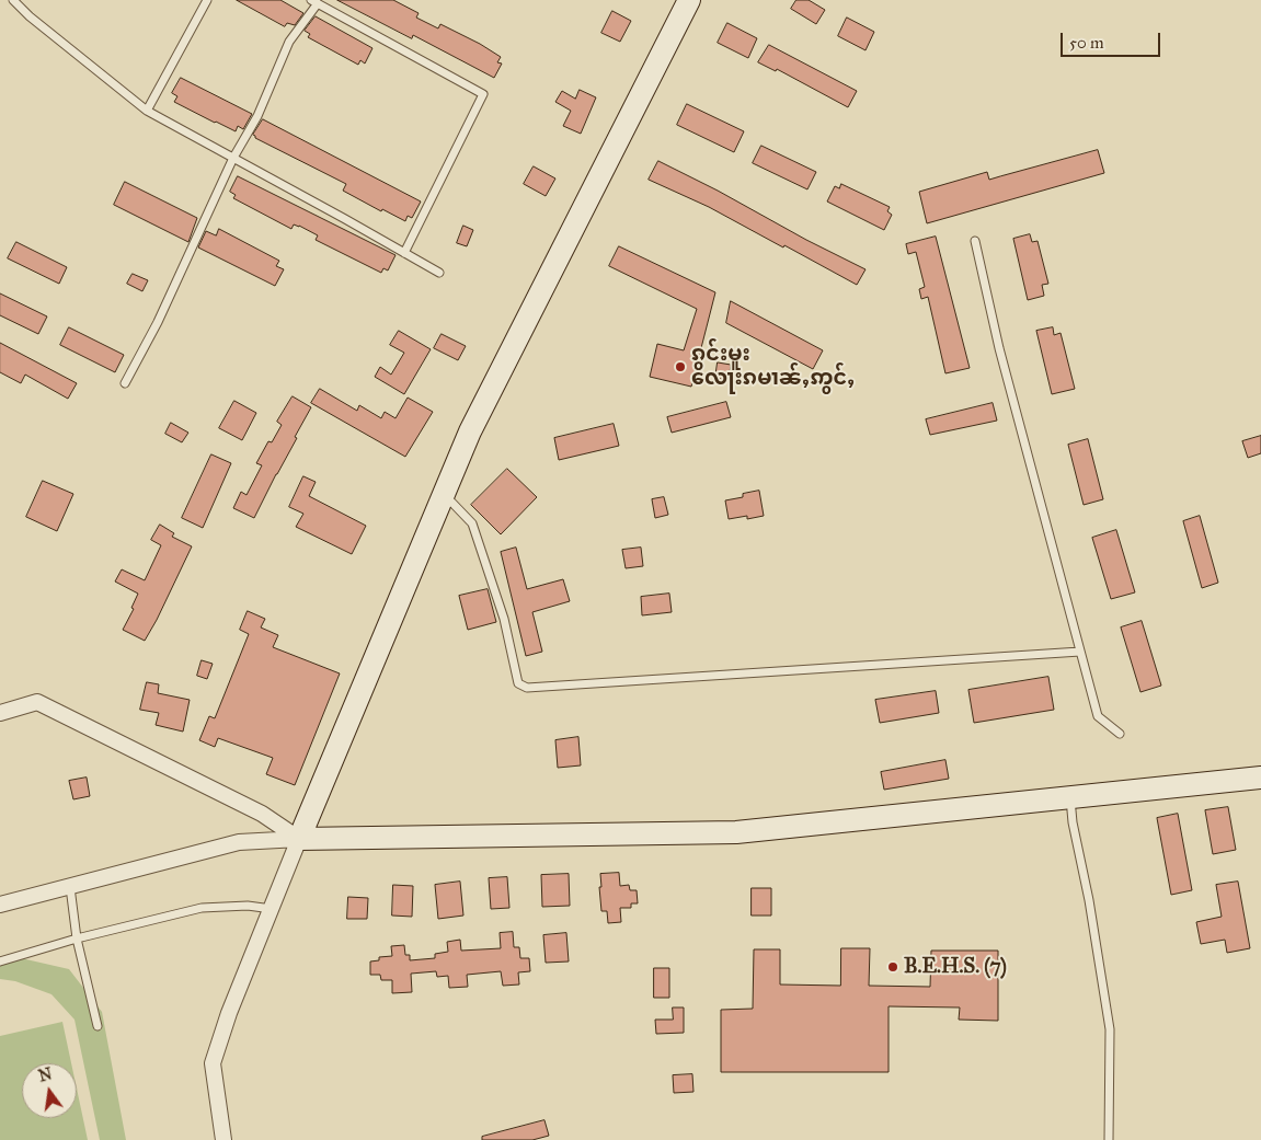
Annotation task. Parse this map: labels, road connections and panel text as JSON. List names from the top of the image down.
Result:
{
  "places": ["ၵွင်းမူး လေႃးၵမၢၼ်ႇဢွင်ႇ", "B.E.H.S. (7)"],
  "scale_bar": "50 m",
  "north": "top"
}
